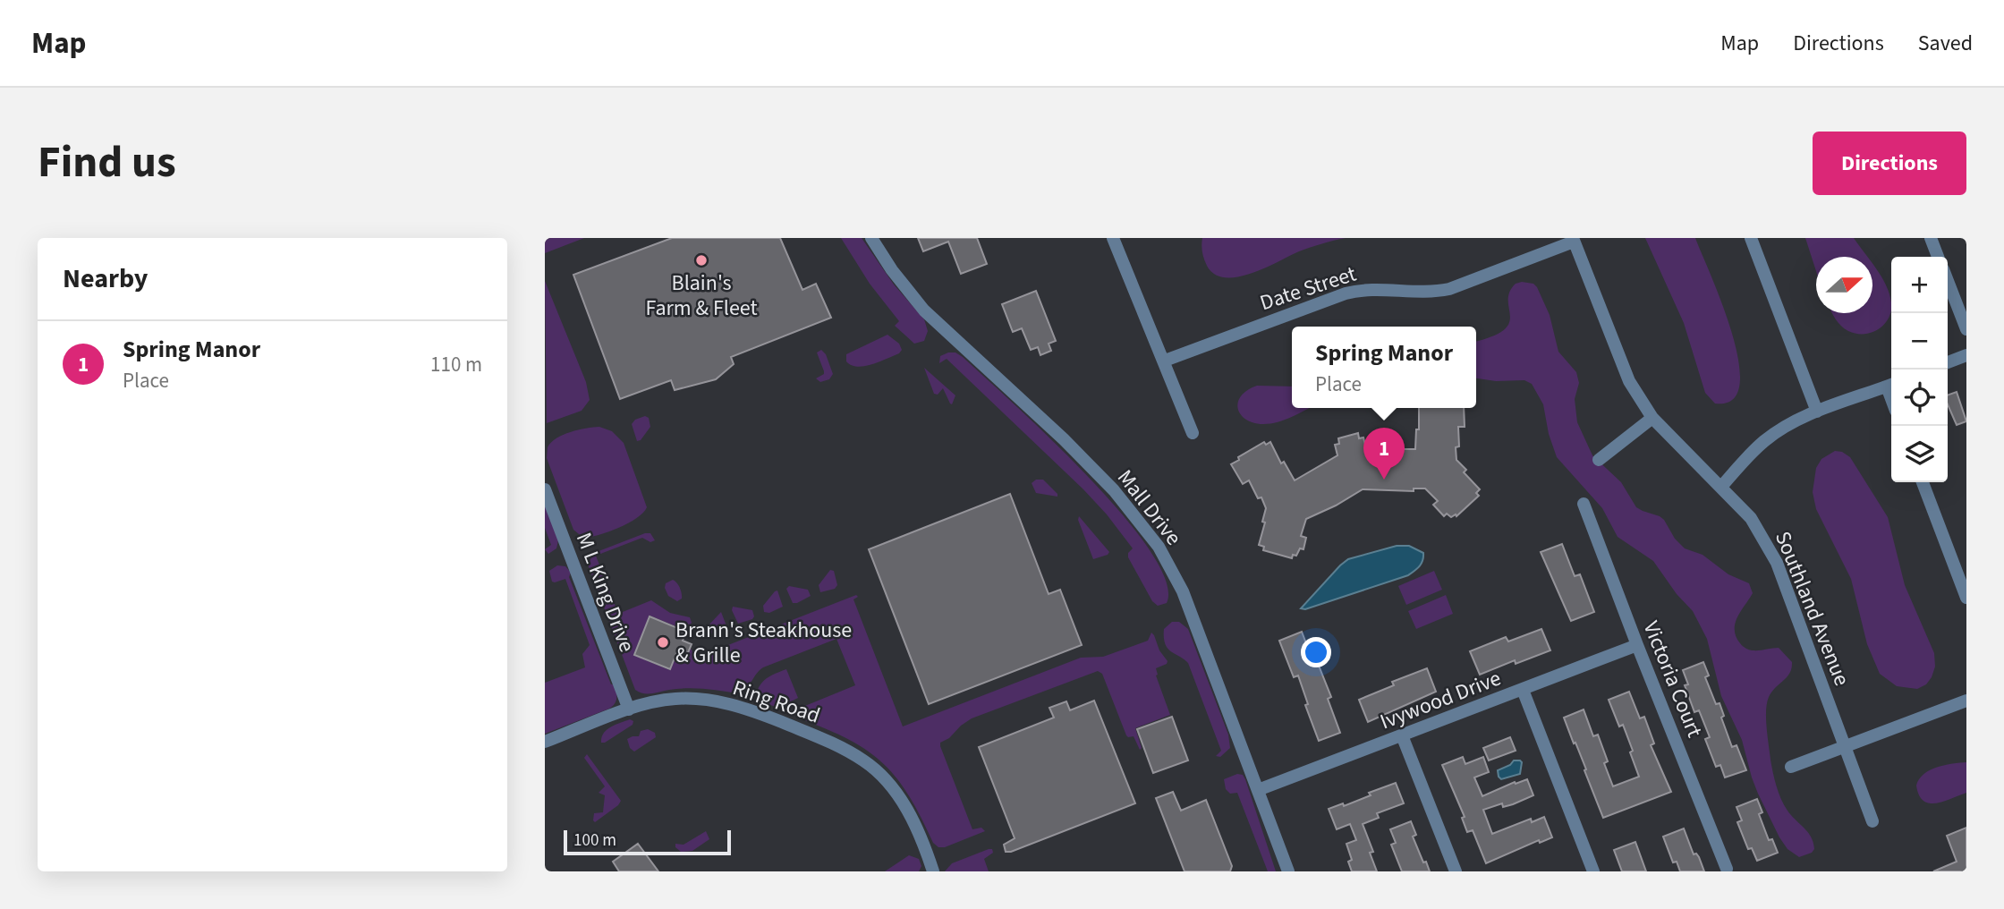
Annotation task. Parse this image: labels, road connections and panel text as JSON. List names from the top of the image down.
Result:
{
  "streets": {
    "street": [
      "Date Street",
      "Mall Drive",
      "M L King Drive",
      "Southland Avenue",
      "Victoria Court",
      "Ivywood Drive",
      "Ring Road"
    ]
  },
  "crossings": [
    ["Date Street", "Southland Avenue"],
    ["Mall Drive", "Ivywood Drive"],
    ["M L King Drive", "Ring Road"],
    ["Victoria Court", "Ivywood Drive"]
  ],
  "places": ["Blain's Farm & Fleet", "Brann's Steakhouse & Grille"],
  "scale_bar": "100 m",
  "north": "right",
  "page": {
    "header": "Map",
    "nav": ["Map", "Directions", "Saved"],
    "title": "Find us",
    "buttons": "Directions",
    "heading": "Nearby",
    "map_buttons": ["+", "−"],
    "list": [
      {
        "mark": "1",
        "name": "Spring Manor",
        "note": "Place",
        "value": "110 m"
      }
    ],
    "popup": ["Spring Manor", "Place"],
    "pins": "1",
    "scale": "100 m"
  }
}
